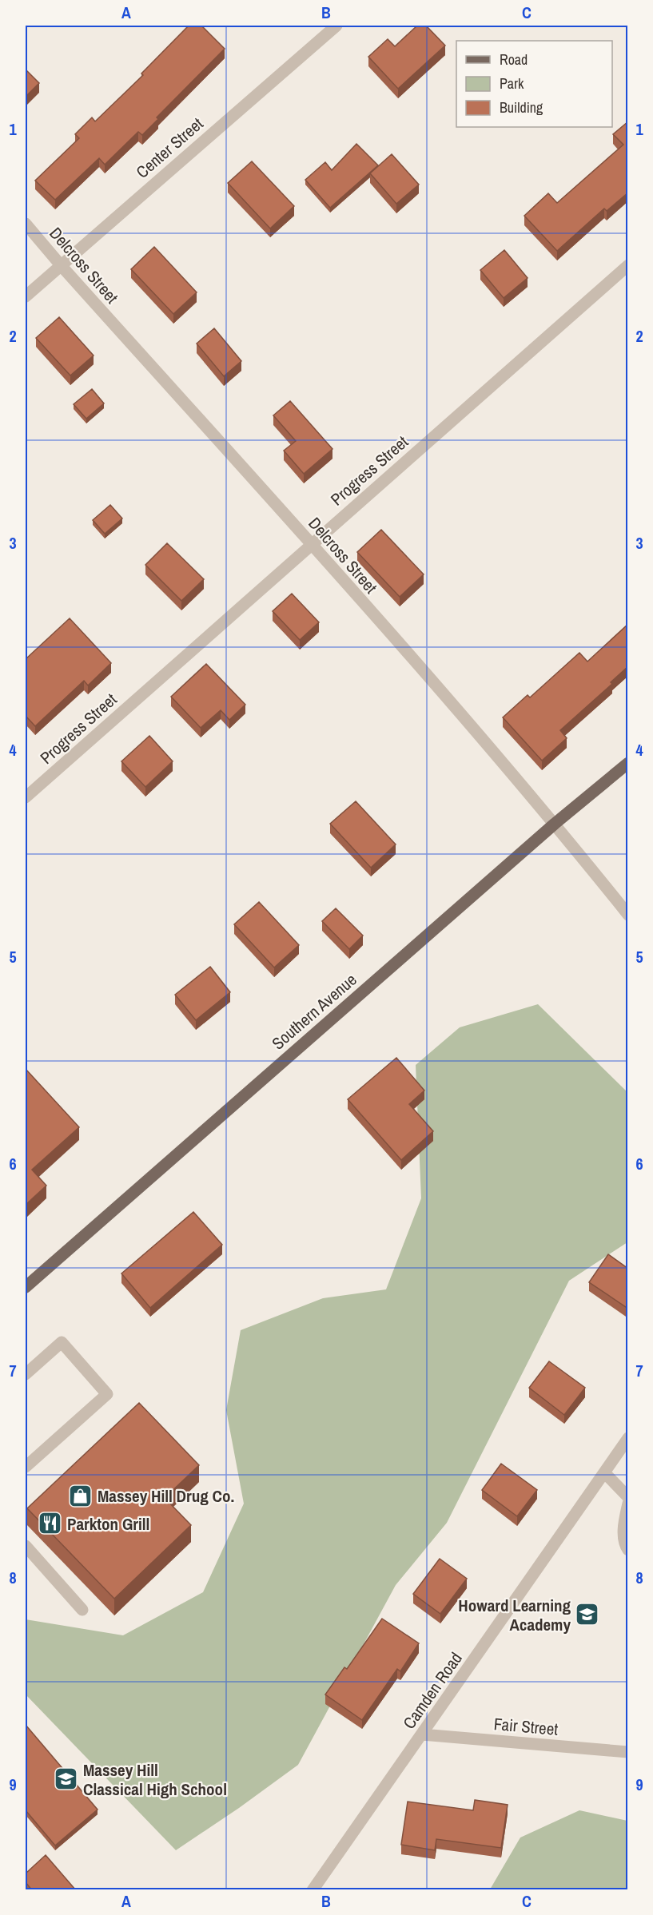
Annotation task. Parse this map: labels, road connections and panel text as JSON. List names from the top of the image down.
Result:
{
  "streets": {
    "main road": ["Southern Avenue"],
    "street": [
      "Center Street",
      "Delcross Street",
      "Progress Street",
      "Camden Road",
      "Fair Street"
    ]
  },
  "crossings": [
    ["Center Street", "Delcross Street"],
    ["Delcross Street", "Progress Street"],
    ["Delcross Street", "Southern Avenue"],
    ["Camden Road", "Fair Street"]
  ],
  "places": {
    "shop": ["Massey Hill Drug Co."],
    "restaurant": ["Parkton Grill"],
    "school or university": ["Howard Learning Academy", "Massey Hill Classical High School"]
  },
  "legend": ["Road", "Park", "Building"],
  "grid": {
    "columns": ["A", "B", "C"],
    "rows": [
      "1",
      "2",
      "3",
      "4",
      "5",
      "6",
      "7",
      "8",
      "9"
    ]
  }
}
